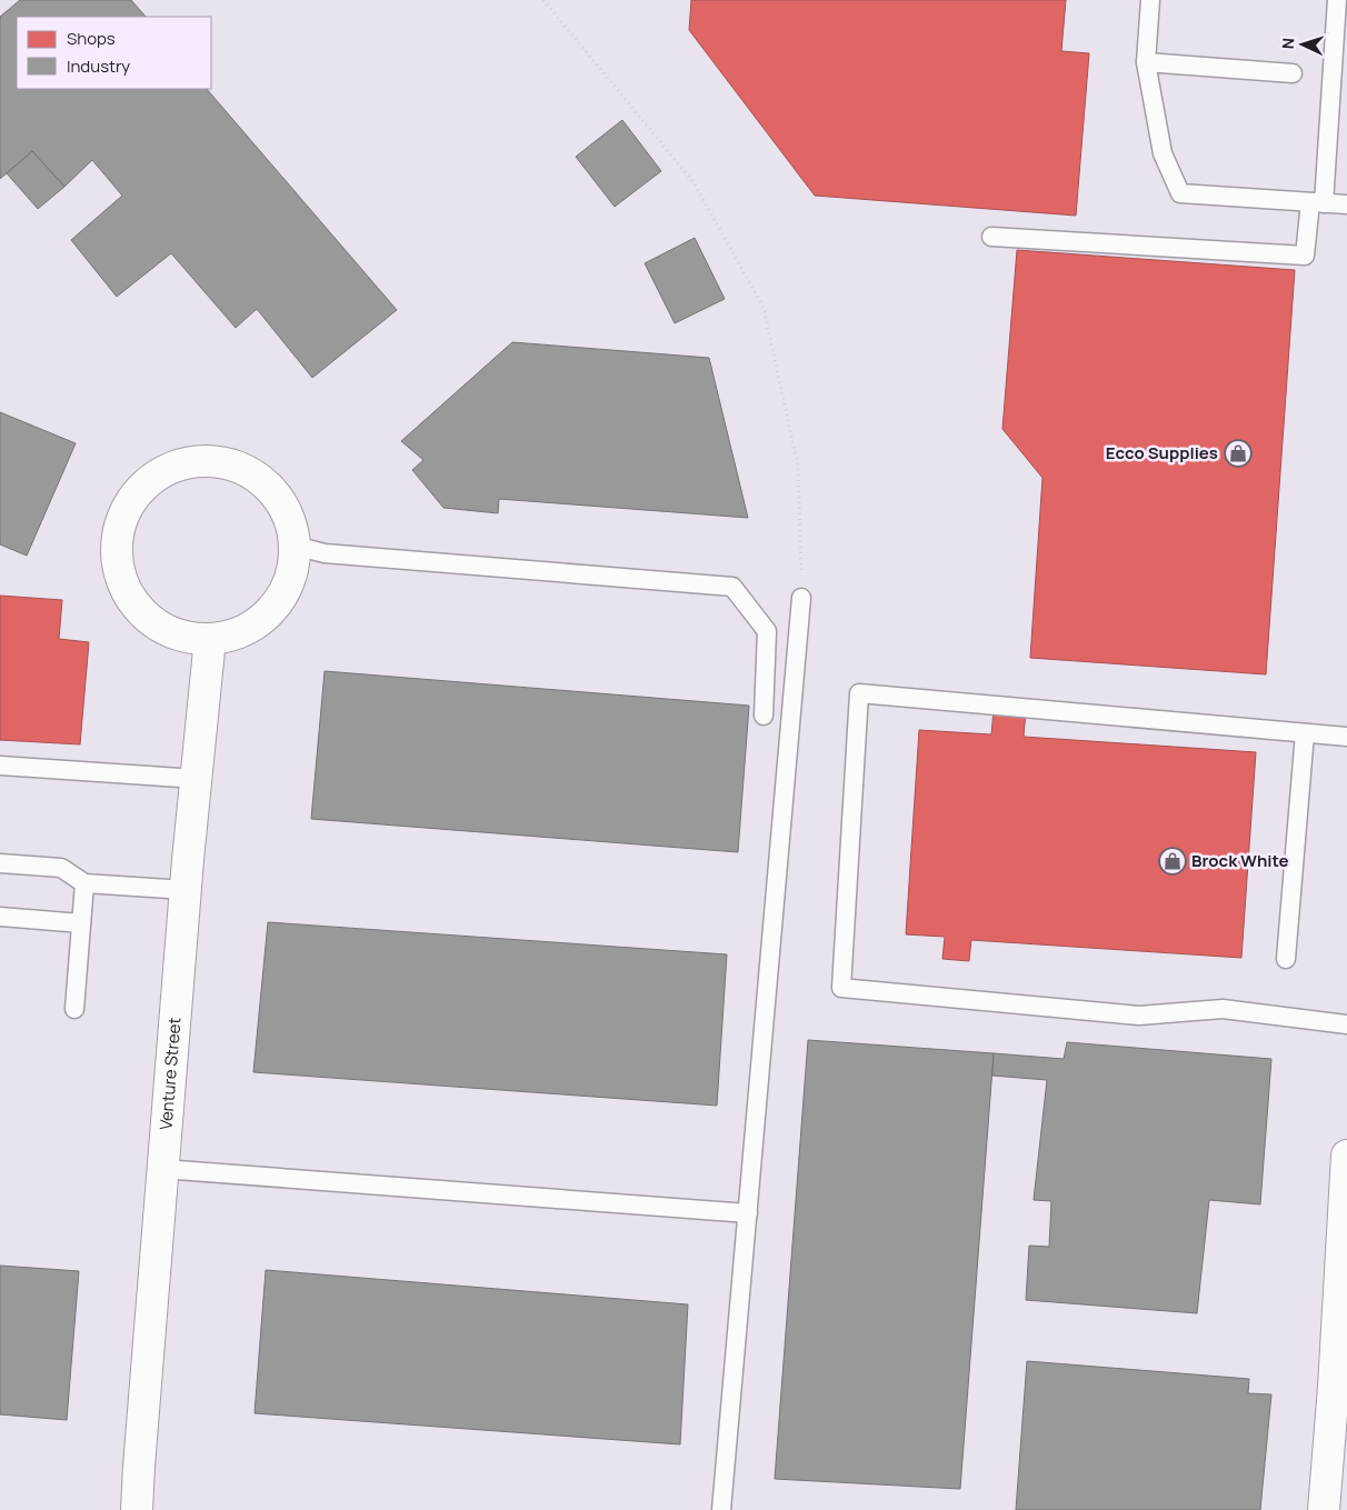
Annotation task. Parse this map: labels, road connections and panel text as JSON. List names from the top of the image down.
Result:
{
  "streets": {
    "street": ["Venture Street"]
  },
  "places": {
    "shop": ["Ecco Supplies", "Brock White"]
  },
  "legend": ["Shops", "Industry"],
  "north": "left"
}
